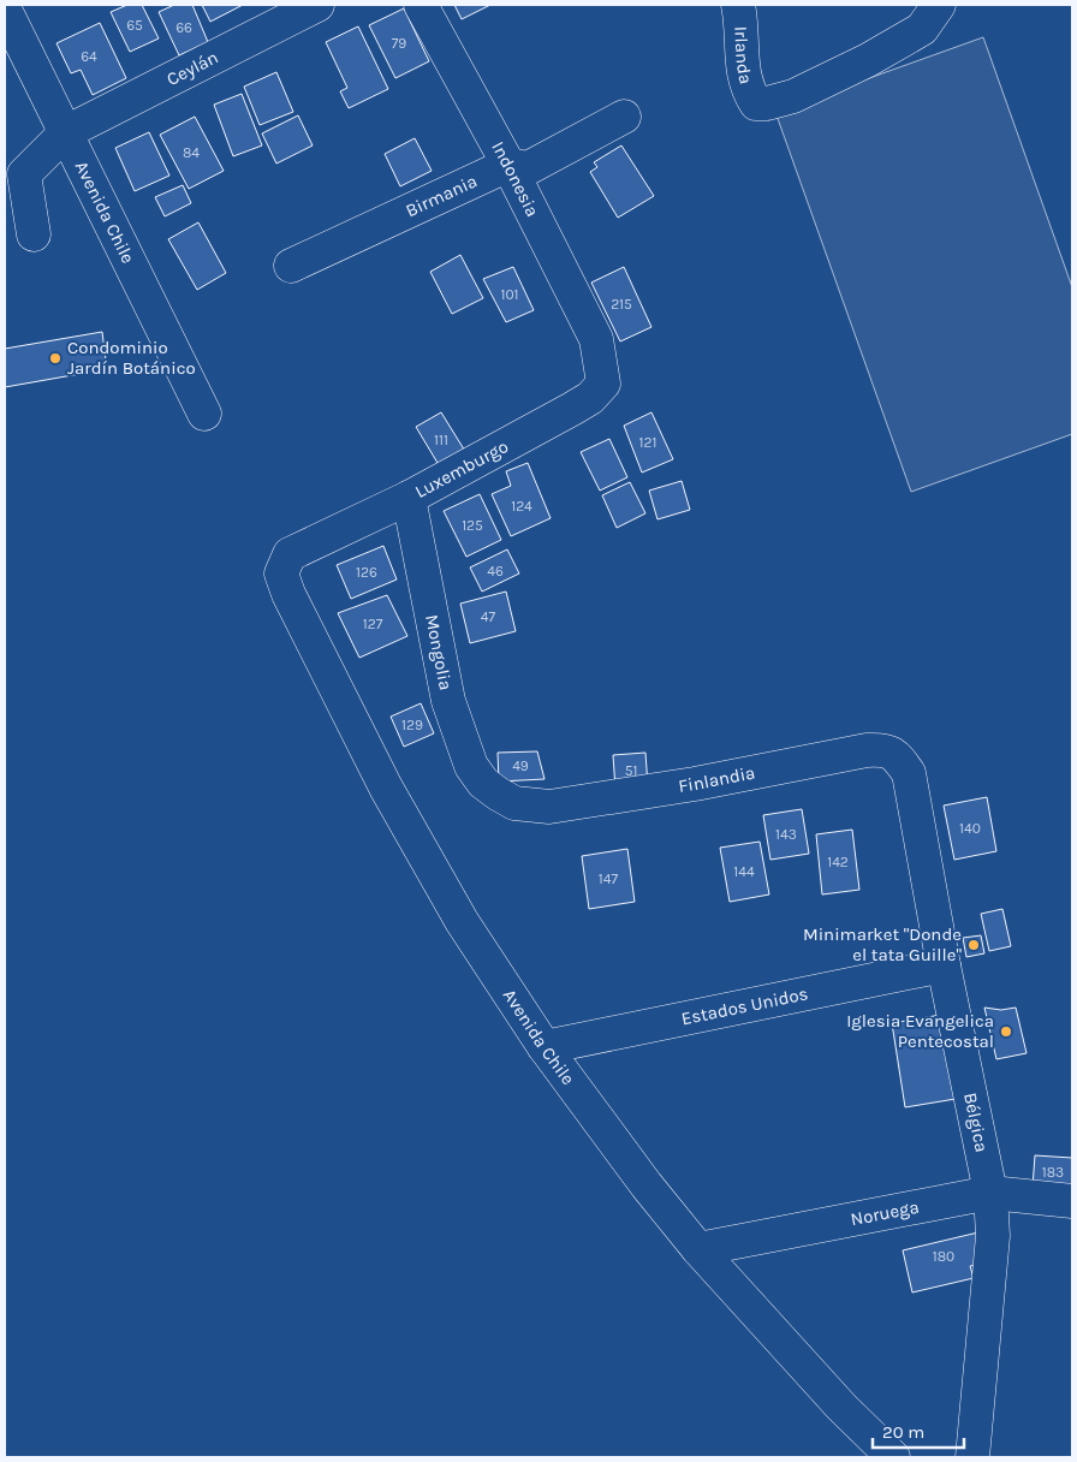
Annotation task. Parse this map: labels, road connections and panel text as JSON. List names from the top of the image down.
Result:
{
  "streets": {
    "street": [
      "Irlanda",
      "Ceylán",
      "Indonesia",
      "Birmania",
      "Avenida Chile",
      "Luxemburgo",
      "Mongolia",
      "Finlandia",
      "Estados Unidos",
      "Bélgica",
      "Noruega"
    ]
  },
  "crossings": [
    ["Ceylán", "Avenida Chile"],
    ["Indonesia", "Birmania"],
    ["Indonesia", "Luxemburgo"],
    ["Avenida Chile", "Luxemburgo"],
    ["Avenida Chile", "Estados Unidos"],
    ["Avenida Chile", "Noruega"],
    ["Luxemburgo", "Mongolia"],
    ["Mongolia", "Finlandia"],
    ["Finlandia", "Bélgica"],
    ["Estados Unidos", "Bélgica"],
    ["Bélgica", "Noruega"]
  ],
  "places": ["Condominio Jardín Botánico", "Minimarket \"Donde el tata Guille\"", "Iglesia Evangelica Pentecostal"],
  "house_numbers": [
    "65",
    "66",
    "79",
    "64",
    "84",
    "101",
    "215",
    "111",
    "121",
    "124",
    "125",
    "46",
    "126",
    "47",
    "127",
    "129",
    "49",
    "51",
    "140",
    "143",
    "142",
    "144",
    "147",
    "183",
    "180"
  ],
  "scale_bar": "20 m"
}
